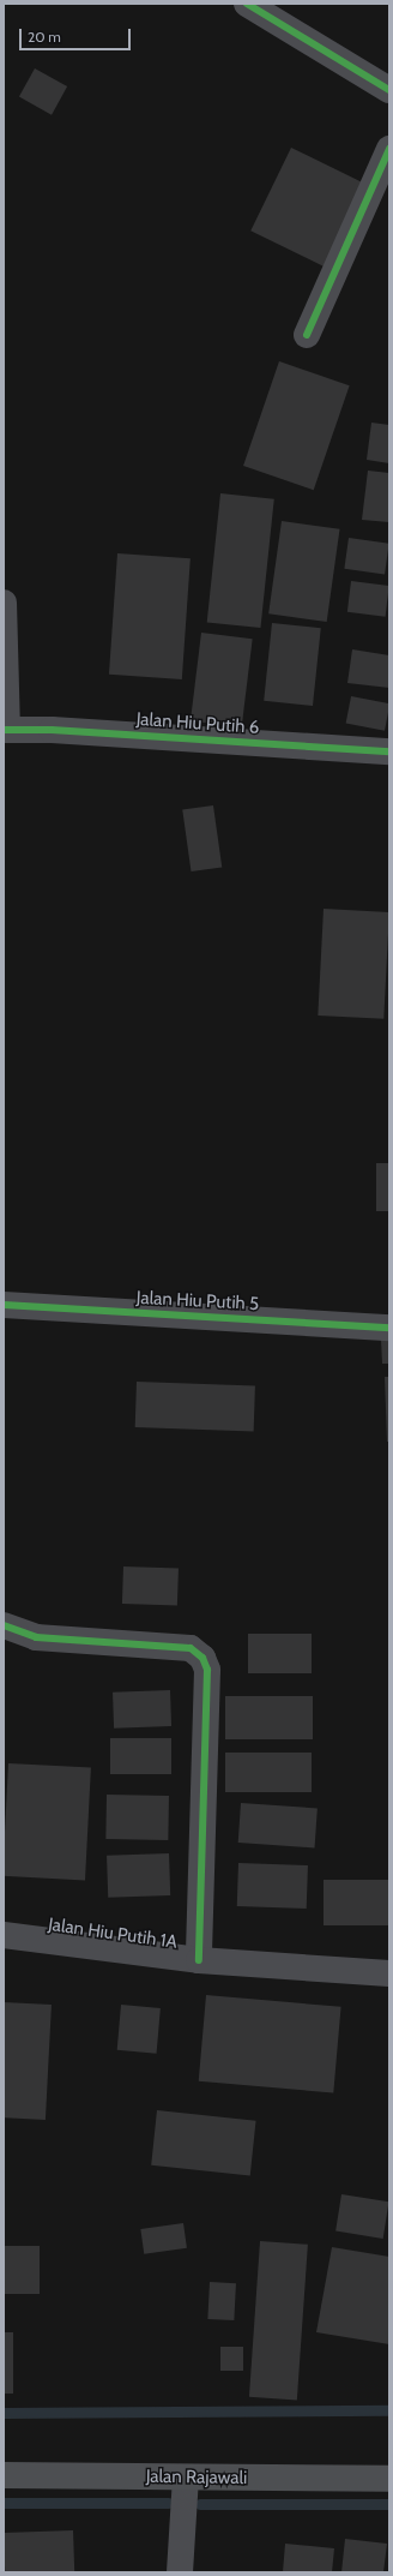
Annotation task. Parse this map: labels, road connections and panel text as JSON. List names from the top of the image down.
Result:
{
  "streets": {
    "main road": ["Jalan Rajawali"],
    "street": ["Jalan Hiu Putih 6", "Jalan Hiu Putih 5", "Jalan Hiu Putih 1A"]
  },
  "scale_bar": "20 m"
}
